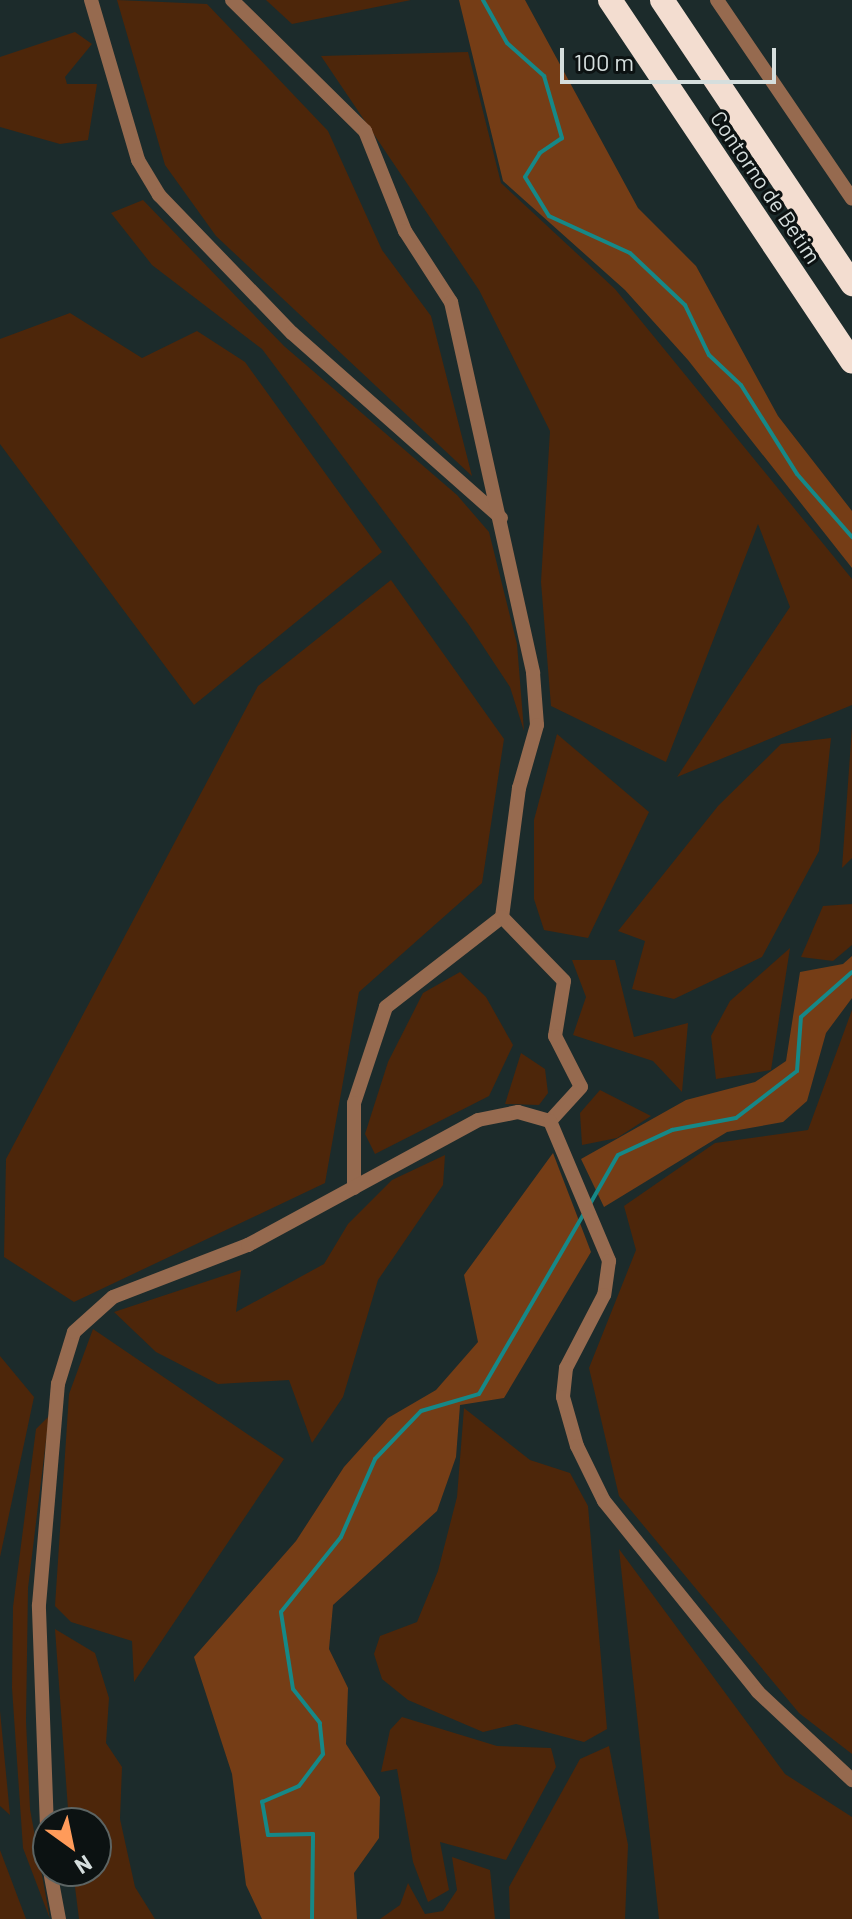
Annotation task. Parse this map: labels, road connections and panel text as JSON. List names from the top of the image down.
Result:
{
  "streets": {
    "highway": ["Contorno de Betim"]
  },
  "scale_bar": "100 m",
  "north": "bottom right"
}
